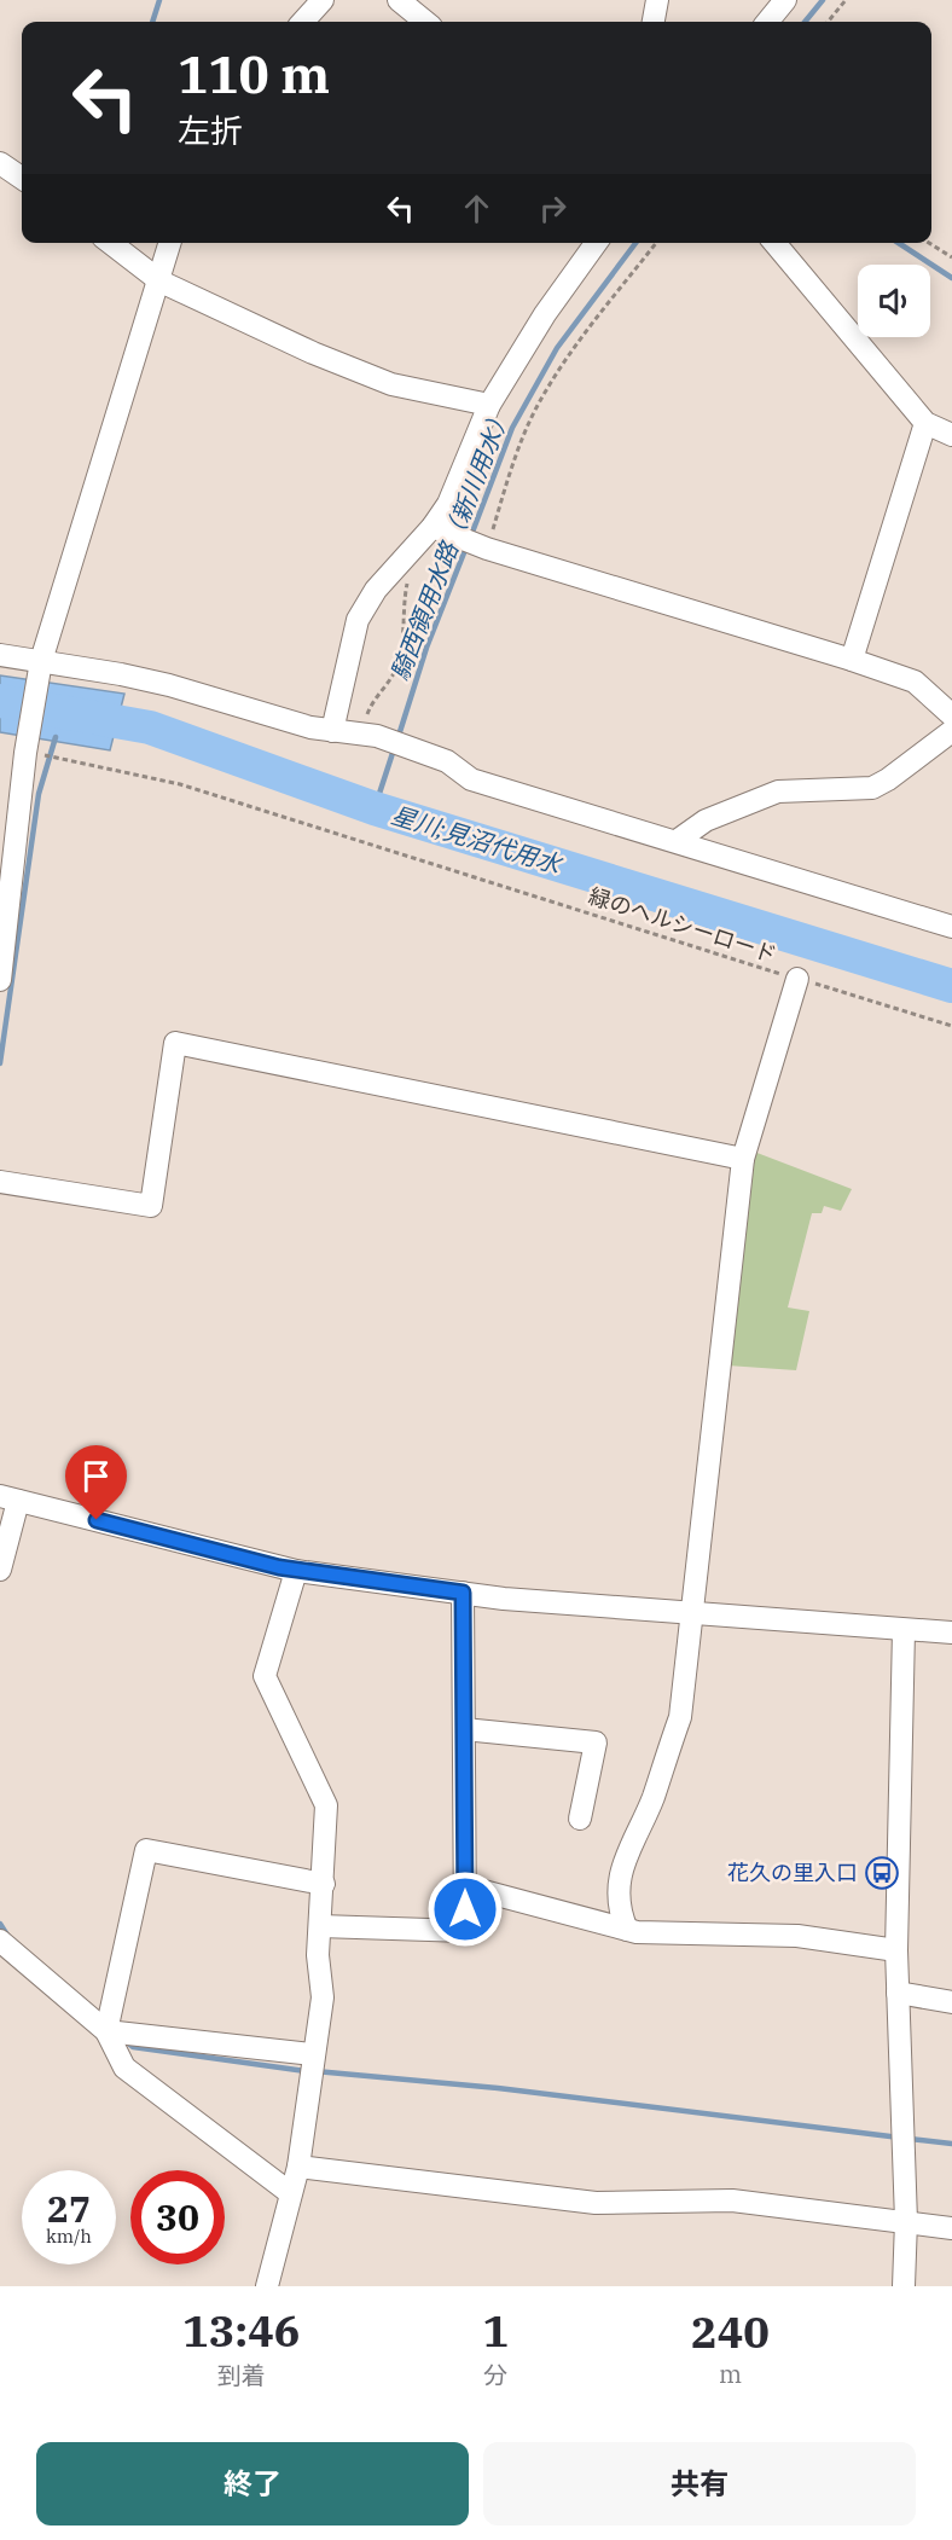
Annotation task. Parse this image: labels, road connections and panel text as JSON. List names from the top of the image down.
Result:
{
  "streets": {
    "path": ["緑のヘルシーロード"]
  },
  "water": ["騎西領用水路（新川用水）", "星川;見沼代用水"],
  "places": {
    "bus stop": ["花久の里入口"]
  },
  "page": {
    "turn": ["110 m", "左折"],
    "speed": "27 km/h",
    "limit": "30",
    "eta": [
      "13:46",
      "到着",
      "1",
      "分",
      "240",
      "m"
    ],
    "buttons": ["終了", "共有"]
  }
}
